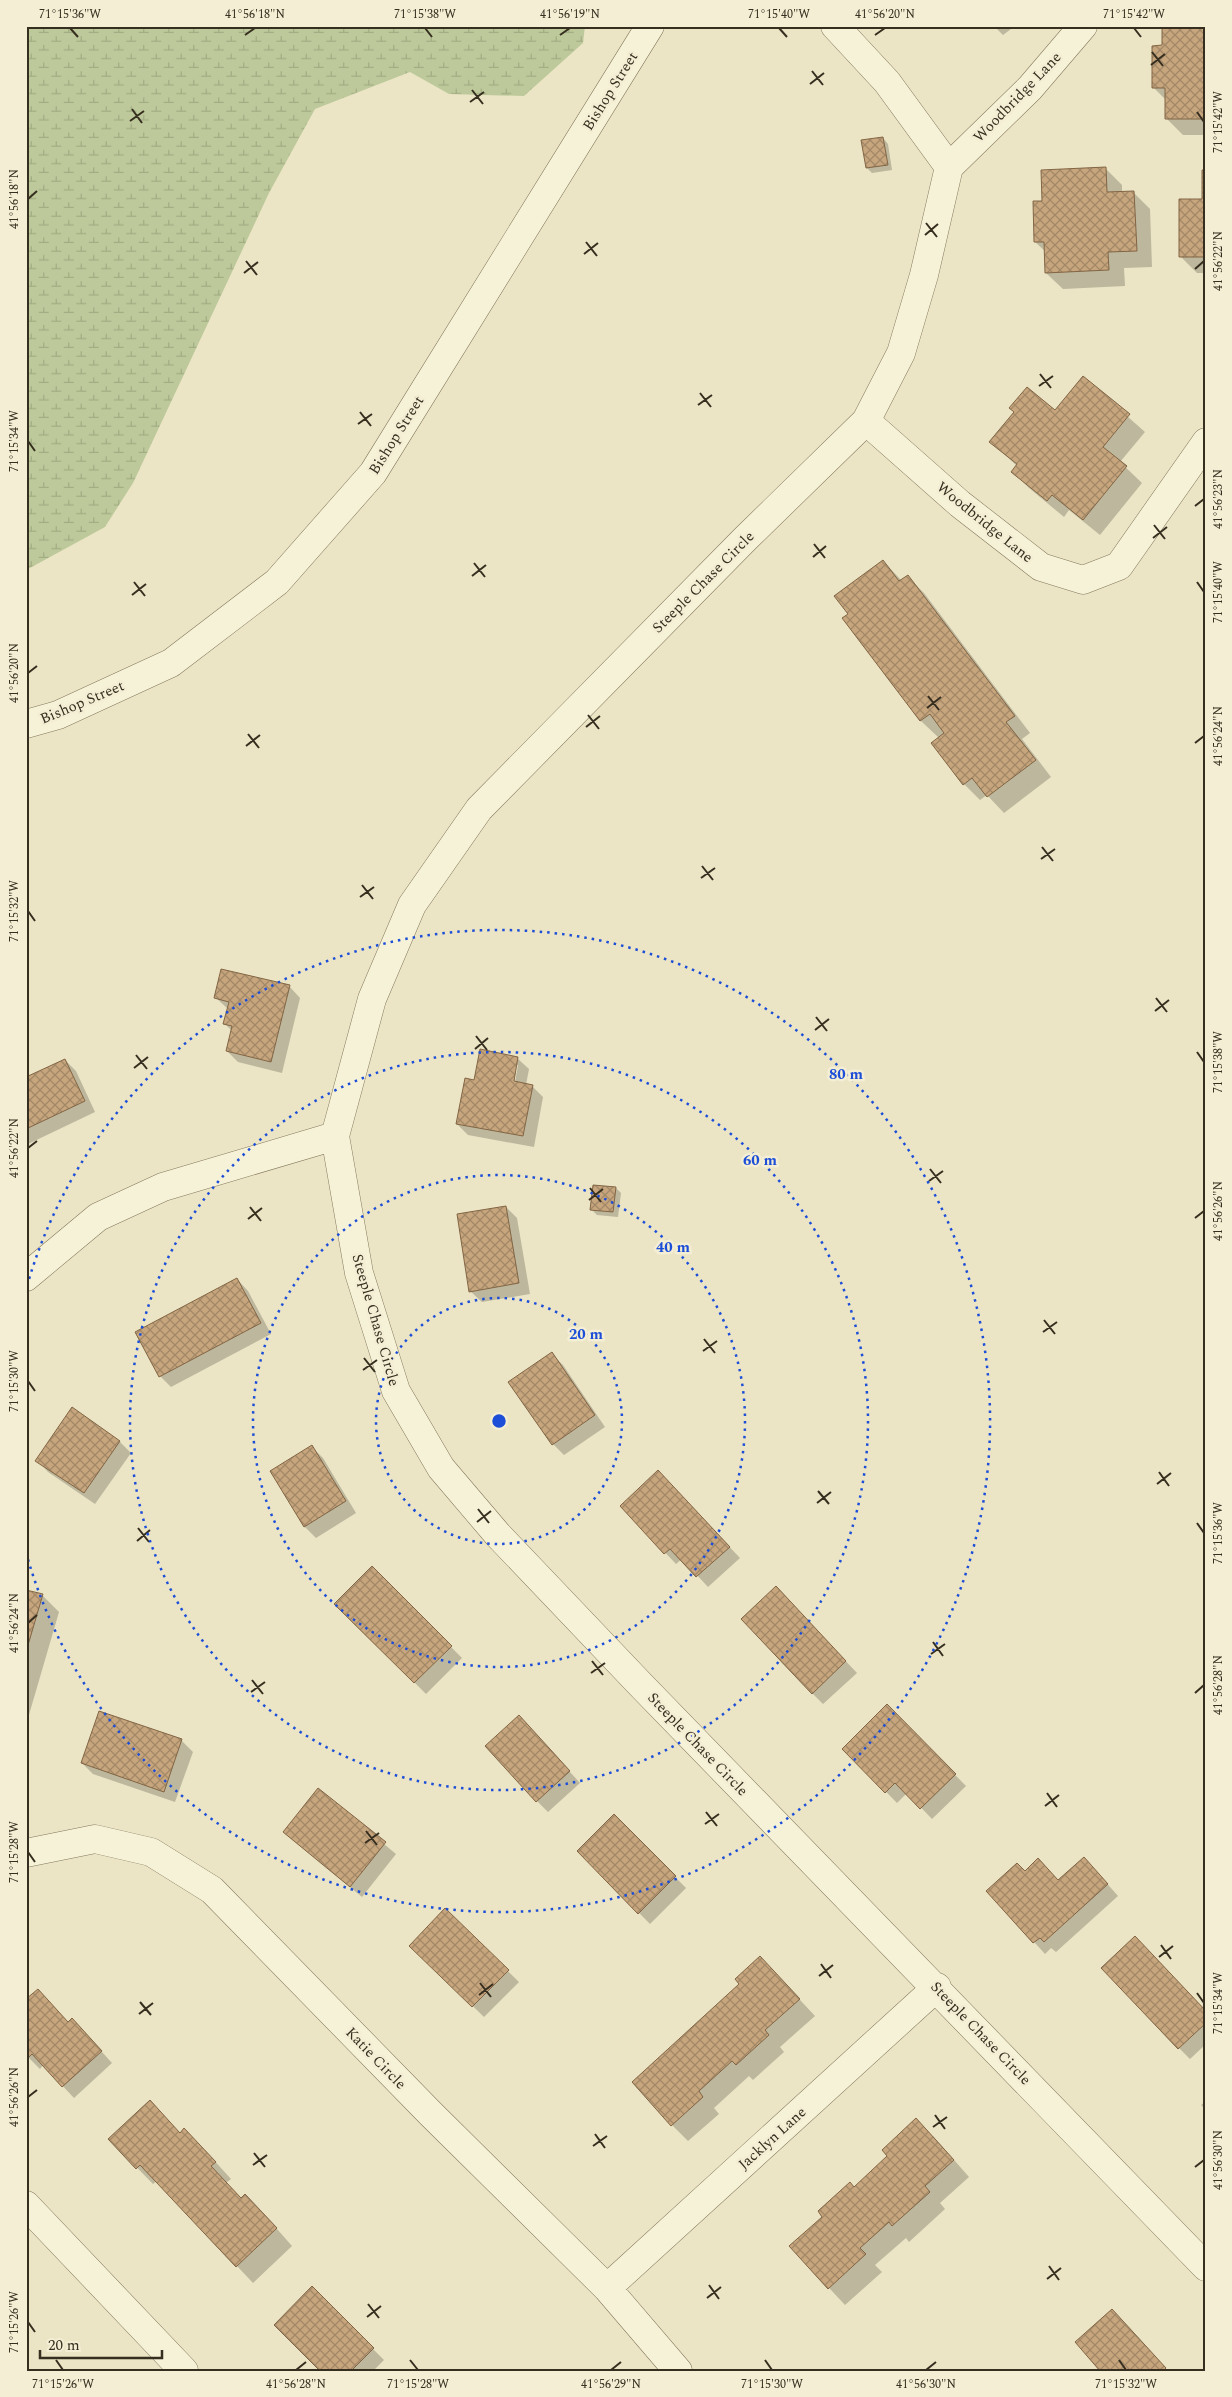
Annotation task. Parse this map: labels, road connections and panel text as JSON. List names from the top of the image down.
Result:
{
  "streets": {
    "street": [
      "Bishop Street",
      "Woodbridge Lane",
      "Steeple Chase Circle",
      "Katie Circle",
      "Jacklyn Lane"
    ]
  },
  "crossings": [
    ["Woodbridge Lane", "Steeple Chase Circle"],
    ["Steeple Chase Circle", "Jacklyn Lane"],
    ["Katie Circle", "Jacklyn Lane"]
  ],
  "scale_bar": "20 m",
  "coordinates": [
    "71°15'36\"W",
    "41°56'18\"N",
    "71°15'38\"W",
    "41°56'19\"N",
    "71°15'40\"W",
    "41°56'20\"N",
    "71°15'42\"W",
    "41°56'22\"N",
    "71°15'34\"W",
    "41°56'23\"N",
    "41°56'24\"N",
    "71°15'32\"W",
    "41°56'26\"N",
    "71°15'30\"W",
    "41°56'28\"N",
    "71°15'28\"W",
    "41°56'30\"N",
    "71°15'26\"W",
    "41°56'29\"N"
  ],
  "rings": [
    "80 m",
    "60 m",
    "40 m",
    "20 m"
  ]
}
